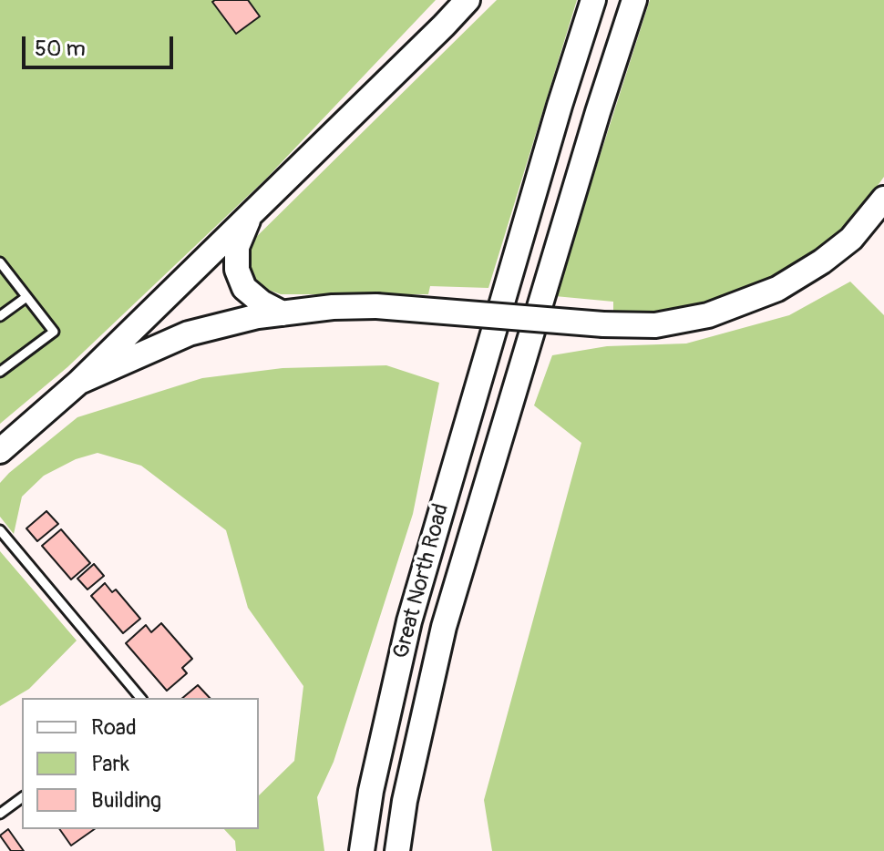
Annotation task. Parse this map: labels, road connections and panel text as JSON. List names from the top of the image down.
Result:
{
  "streets": {
    "main road": ["Great North Road"]
  },
  "legend": ["Road", "Park", "Building"],
  "scale_bar": "50 m"
}
